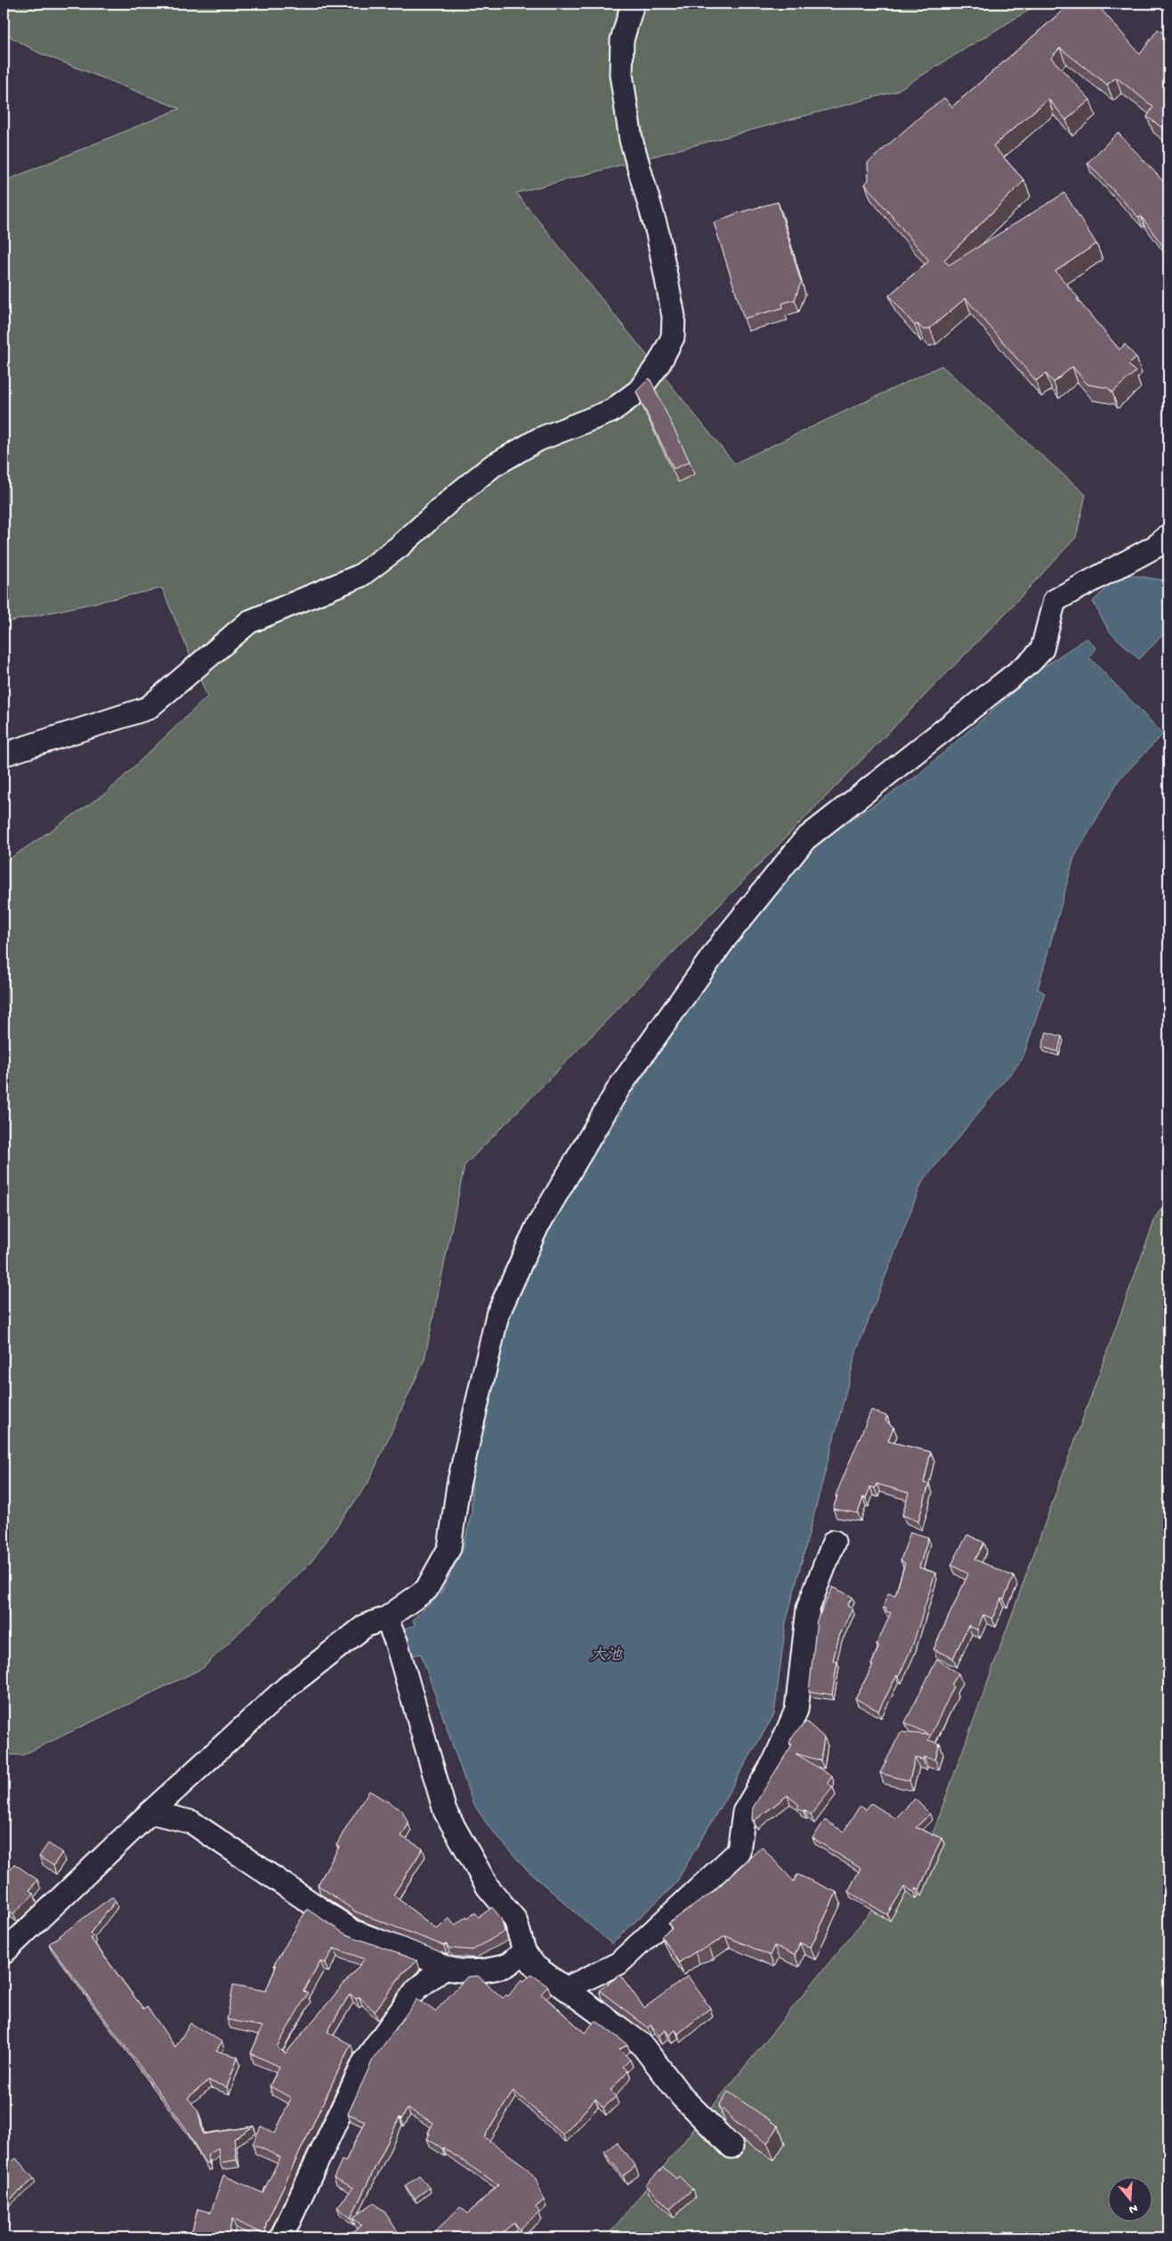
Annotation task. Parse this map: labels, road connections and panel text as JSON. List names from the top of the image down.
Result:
{
  "water": ["大池"],
  "north": "bottom"
}
